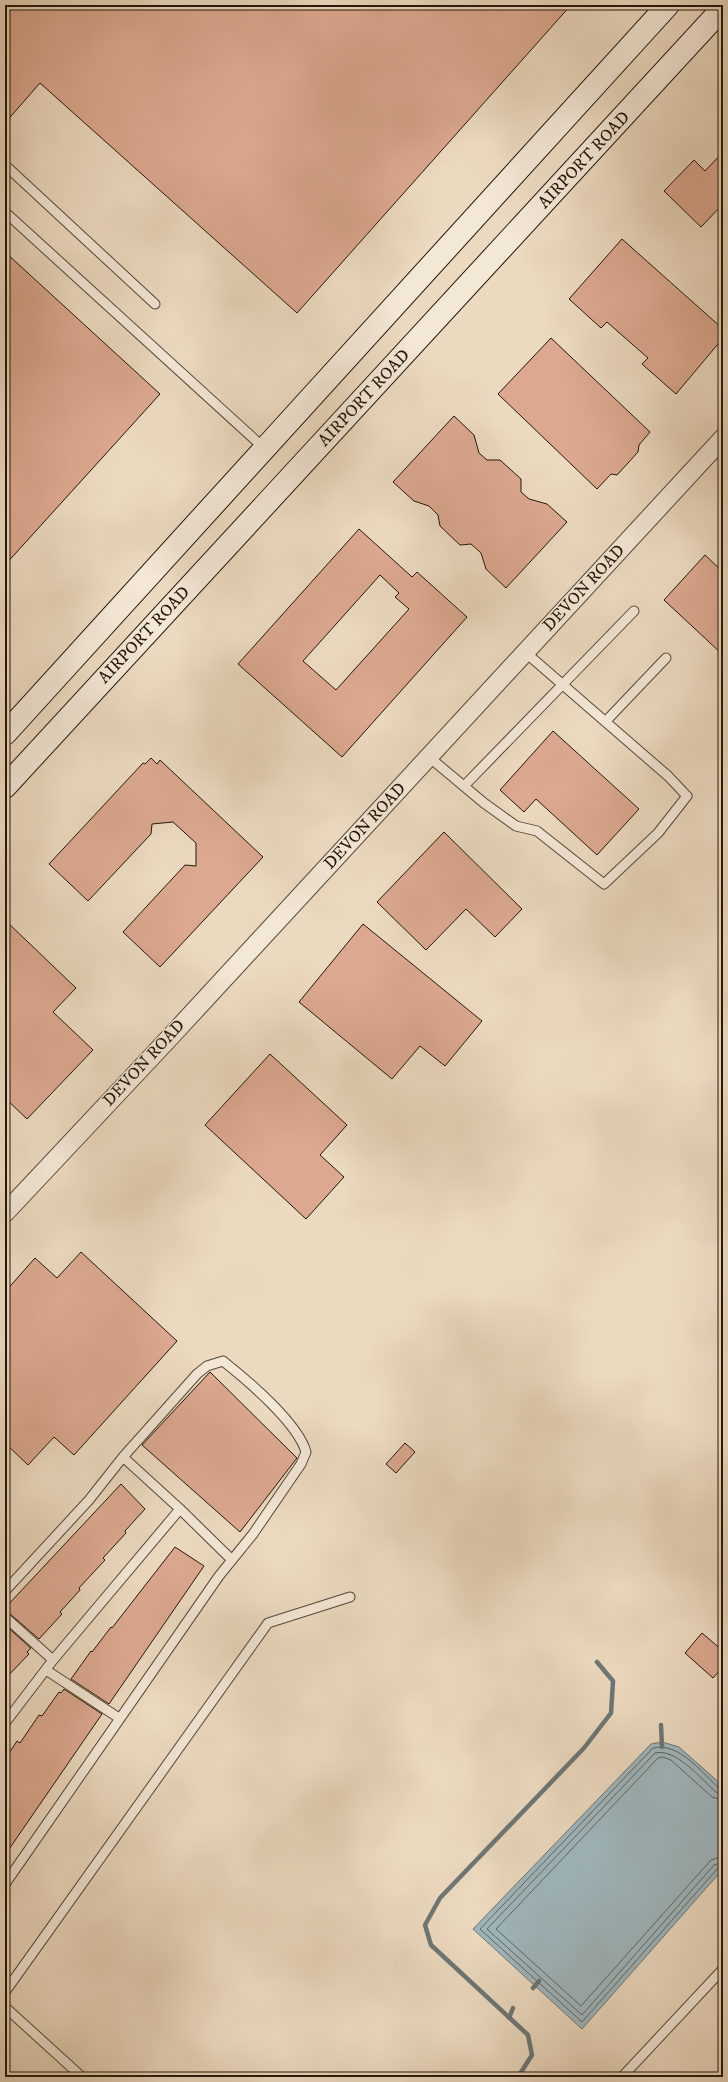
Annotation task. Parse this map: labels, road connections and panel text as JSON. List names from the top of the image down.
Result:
{
  "streets": {
    "main road": ["AIRPORT ROAD"],
    "street": ["DEVON ROAD"]
  }
}
